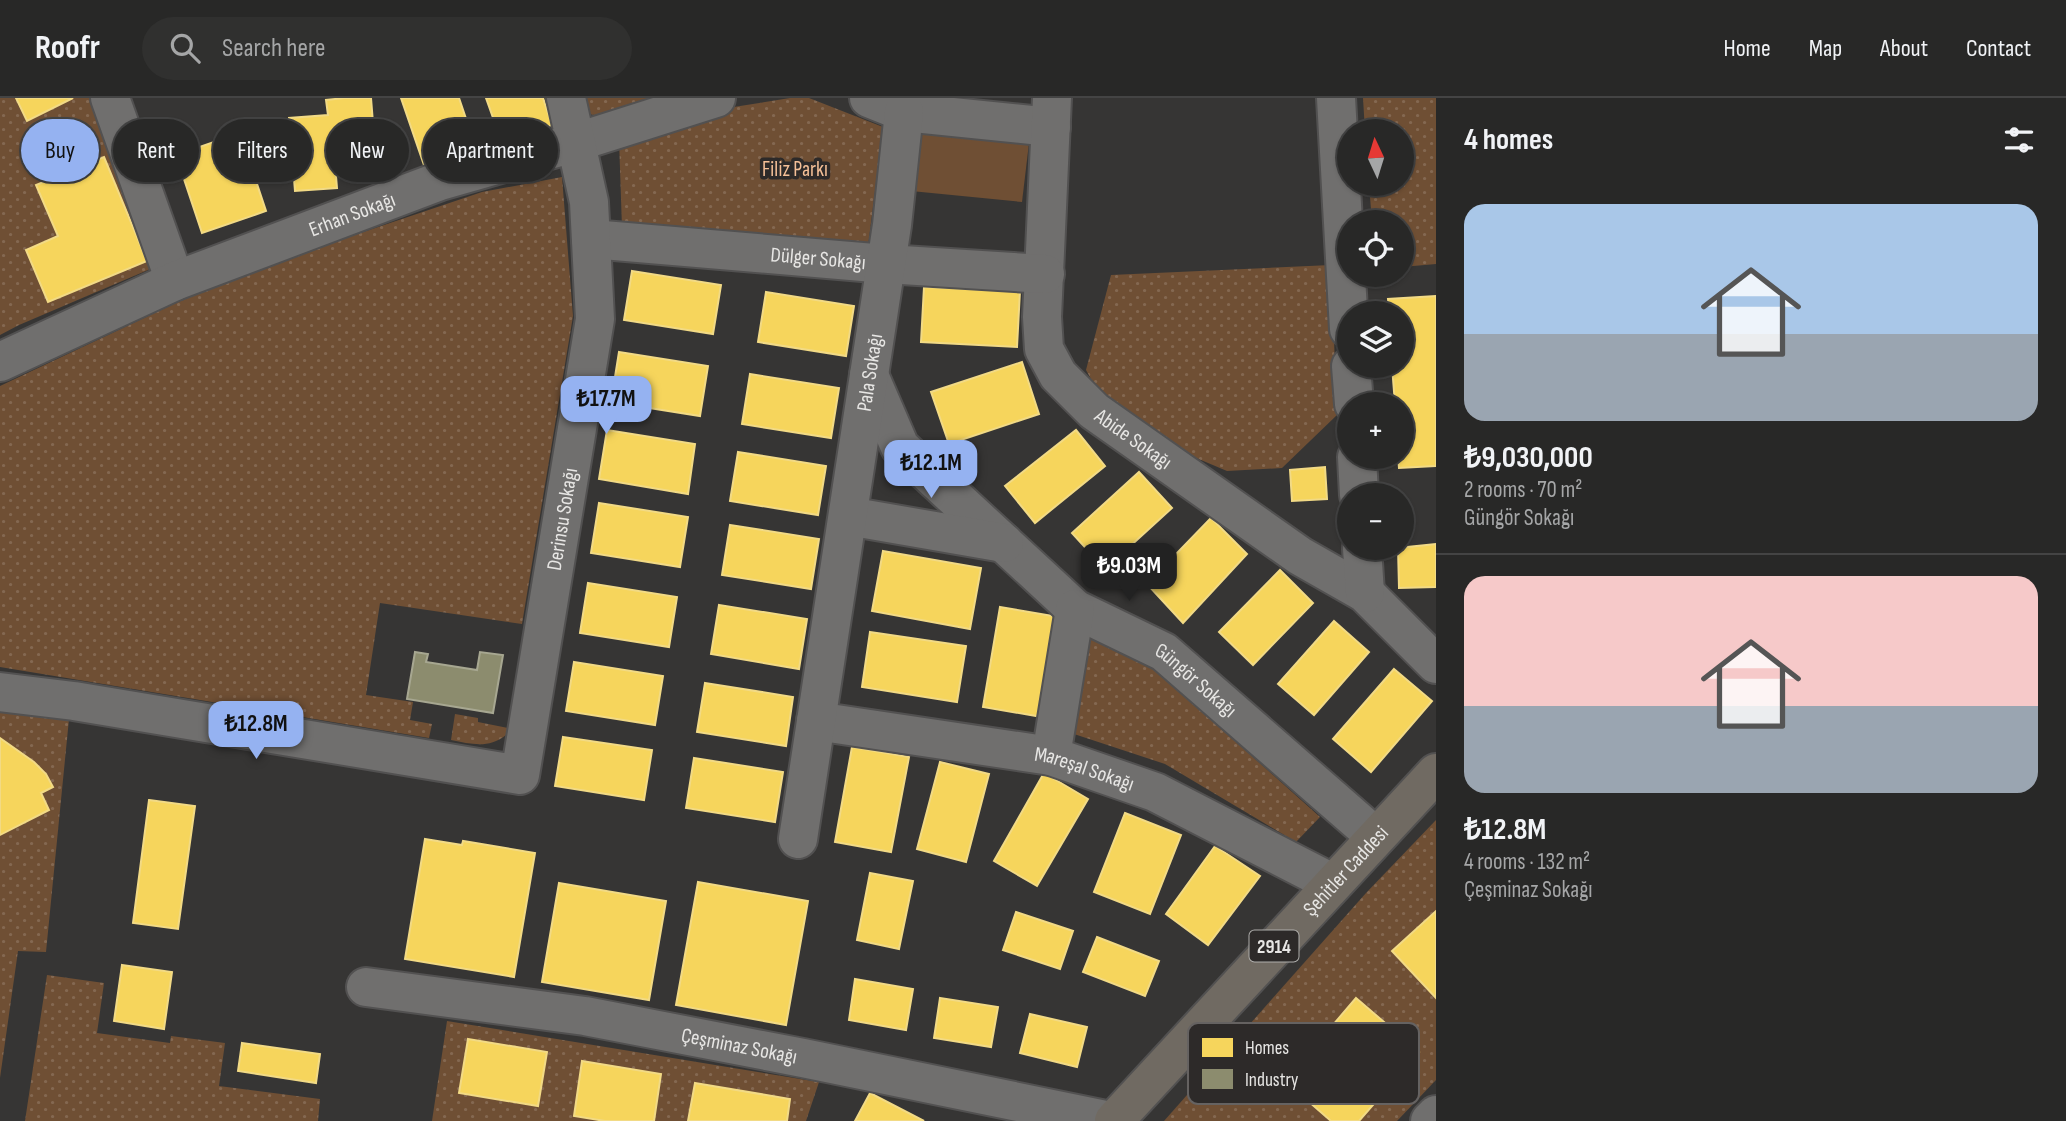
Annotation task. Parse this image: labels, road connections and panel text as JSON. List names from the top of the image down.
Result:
{
  "streets": {
    "main road": ["Şehitler Caddesi", "2914"],
    "street": [
      "Erhan Sokağı",
      "Dülger Sokağı",
      "Pala Sokağı",
      "Abide Sokağı",
      "Derinsu Sokağı",
      "Güngör Sokağı",
      "Mareşal Sokağı",
      "Çeşminaz Sokağı"
    ]
  },
  "crossings": [
    ["Erhan Sokağı", "Derinsu Sokağı"],
    ["Dülger Sokağı", "Pala Sokağı"],
    ["Dülger Sokağı", "Abide Sokağı"],
    ["Dülger Sokağı", "Derinsu Sokağı"],
    ["Pala Sokağı", "Güngör Sokağı"],
    ["Pala Sokağı", "Mareşal Sokağı"],
    ["Güngör Sokağı", "Şehitler Caddesi"],
    ["Mareşal Sokağı", "Şehitler Caddesi"],
    ["Şehitler Caddesi", "Çeşminaz Sokağı"]
  ],
  "parks": ["Filiz Parkı"],
  "legend": ["Homes", "Industry"],
  "north": "top",
  "page": {
    "header": "Roofr",
    "search": "Search here",
    "nav": [
      "Home",
      "Map",
      "About",
      "Contact"
    ],
    "heading": "4 homes",
    "map_buttons": ["+", "−"],
    "chip": [
      "Buy",
      "Rent",
      "Filters",
      "New",
      "Apartment"
    ],
    "list": [
      {
        "name": "₺9,030,000",
        "note": "2 rooms · 70 m² · Güngör Sokağı"
      },
      {
        "name": "₺12.8M",
        "note": "4 rooms · 132 m² · Çeşminaz Sokağı"
      }
    ],
    "price": [
      "₺17.7M",
      "₺12.1M",
      "₺9.03M",
      "₺12.8M"
    ]
  }
}
